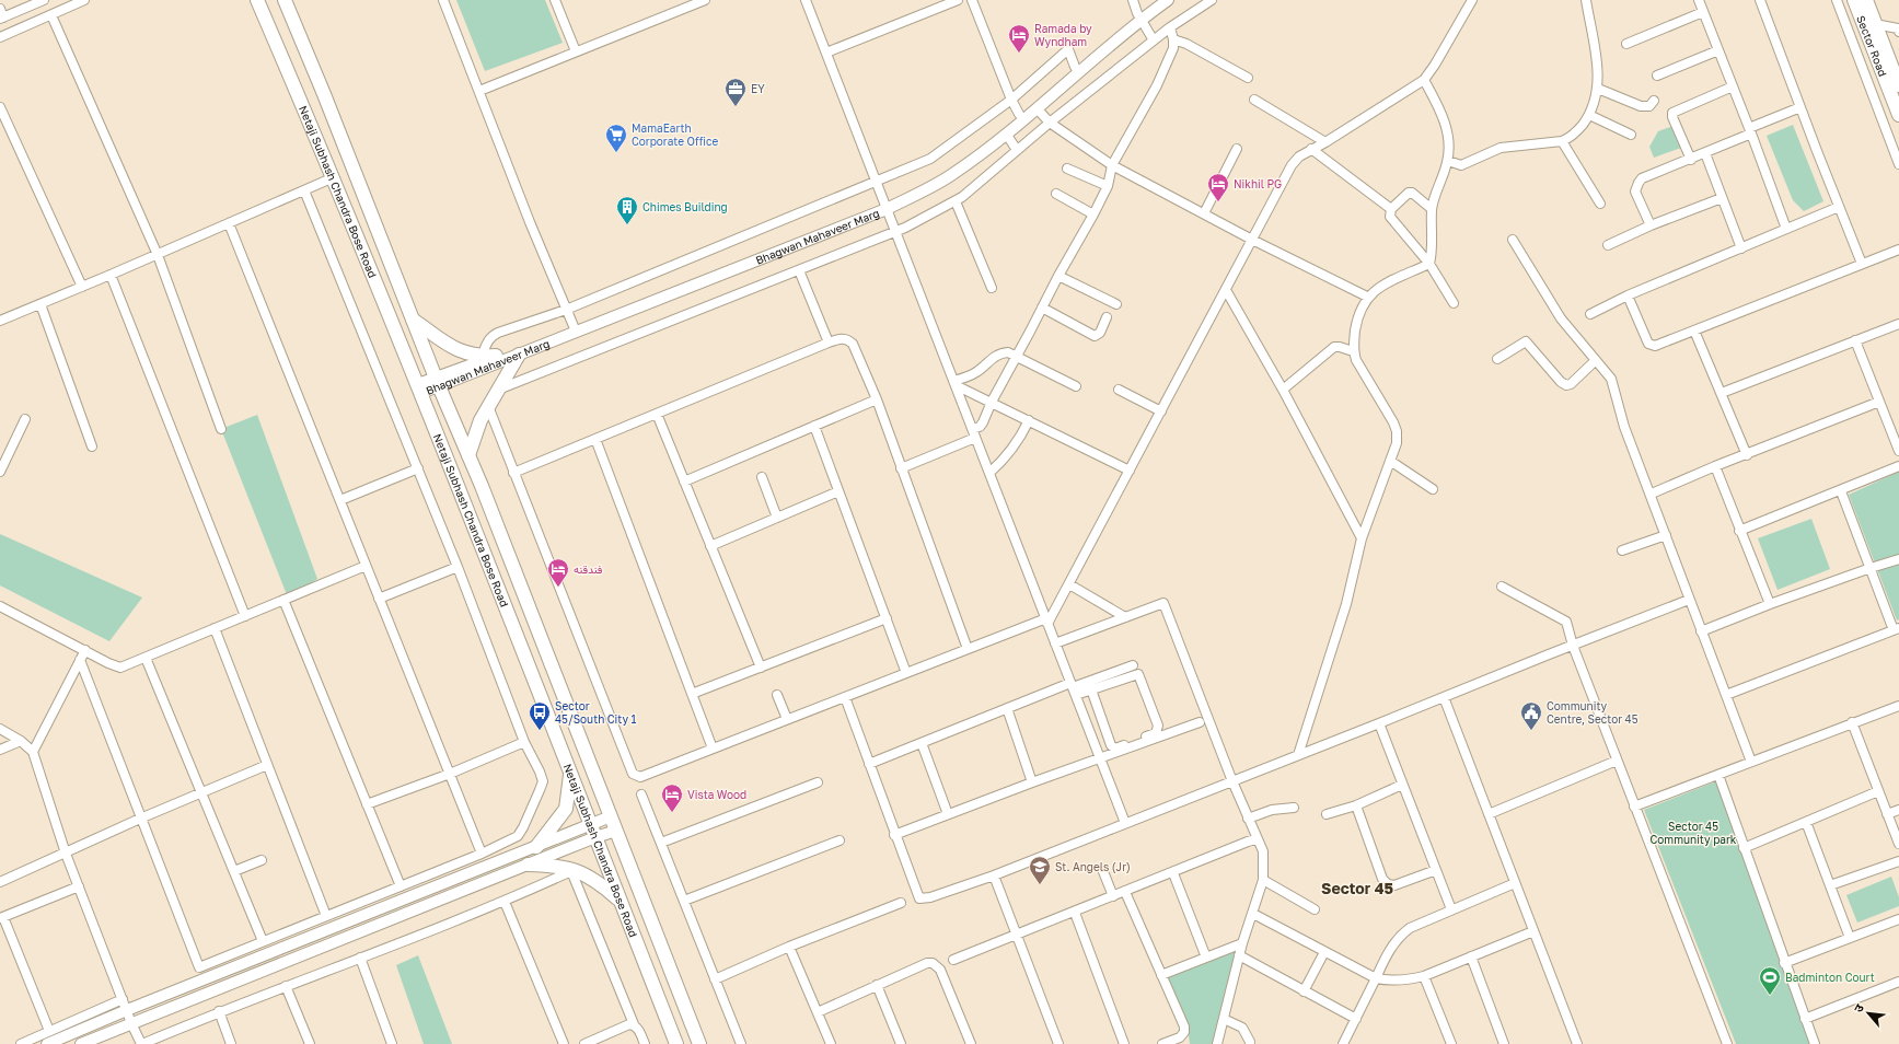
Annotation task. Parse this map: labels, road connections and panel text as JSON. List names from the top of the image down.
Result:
{
  "streets": {
    "main road": ["Sector Road", "Netaji Subhash Chandra Bose Road"],
    "street": ["Bhagwan Mahaveer Marg"]
  },
  "crossings": [
    ["Netaji Subhash Chandra Bose Road", "Bhagwan Mahaveer Marg"]
  ],
  "districts": ["Sector 45"],
  "parks": ["Sector 45 Community park"],
  "places": {
    "hotel": [
      "Ramada by Wyndham",
      "Nikhil PG",
      "فندقنه",
      "Vista Wood"
    ],
    "office": ["EY"],
    "supermarket": ["MamaEarth Corporate Office"],
    "building": ["Chimes Building"],
    "bus stop": ["Sector 45/South City 1"],
    "public building": ["Community Centre, Sector 45"],
    "school or university": ["St. Angels (Jr)"],
    "sports": ["Badminton Court"]
  },
  "north": "top left"
}
